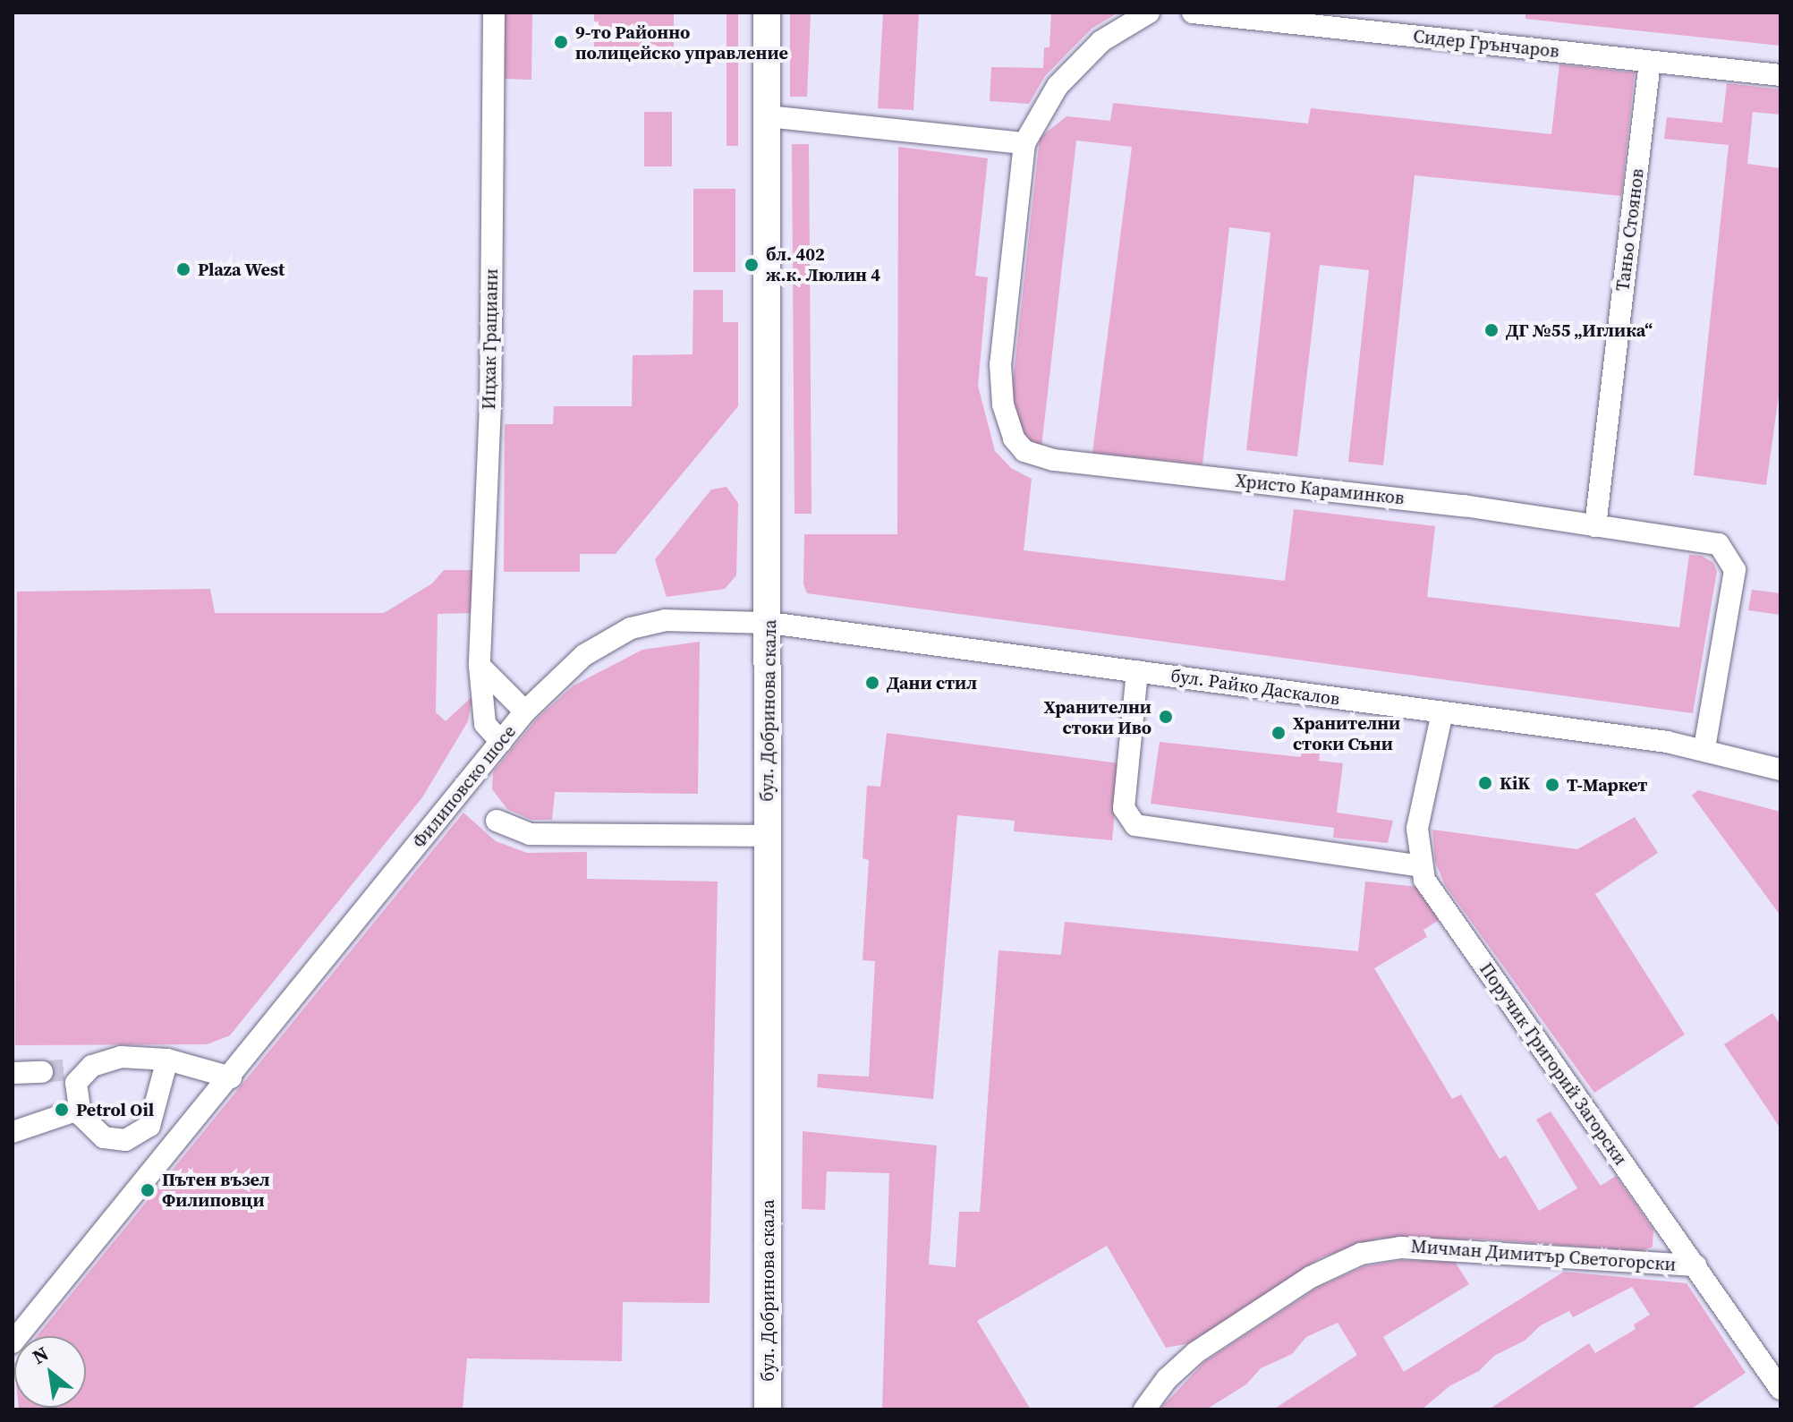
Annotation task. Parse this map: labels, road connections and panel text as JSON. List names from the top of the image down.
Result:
{
  "streets": {
    "main road": ["бул. Добринова скала"],
    "street": [
      "Сидер Грънчаров",
      "Таньо Стоянов",
      "Ицхак Грациани",
      "Христо Караминков",
      "бул. Райко Даскалов",
      "Филиповско шосе",
      "Поручик Григорий Загорски",
      "Мичман Димитър Светогорски"
    ]
  },
  "crossings": [
    ["Сидер Грънчаров", "Таньо Стоянов"],
    ["Таньо Стоянов", "Христо Караминков"],
    ["Ицхак Грациани", "Филиповско шосе"],
    ["Христо Караминков", "бул. Райко Даскалов"],
    ["бул. Райко Даскалов", "бул. Добринова скала"],
    ["бул. Райко Даскалов", "Филиповско шосе"],
    ["бул. Райко Даскалов", "Поручик Григорий Загорски"],
    ["бул. Добринова скала", "Филиповско шосе"],
    ["Поручик Григорий Загорски", "Мичман Димитър Светогорски"]
  ],
  "places": [
    "9-то Районно полицейско управление",
    "бл. 402 ж.к. Люлин 4",
    "Plaza West",
    "ДГ №55 „Иглика“",
    "Дани стил",
    "Хранителни стоки Иво",
    "Хранителни стоки Съни",
    "KiK",
    "Т-Маркет",
    "Petrol Oil",
    "Пътен възел Филиповци"
  ],
  "north": "top left"
}
